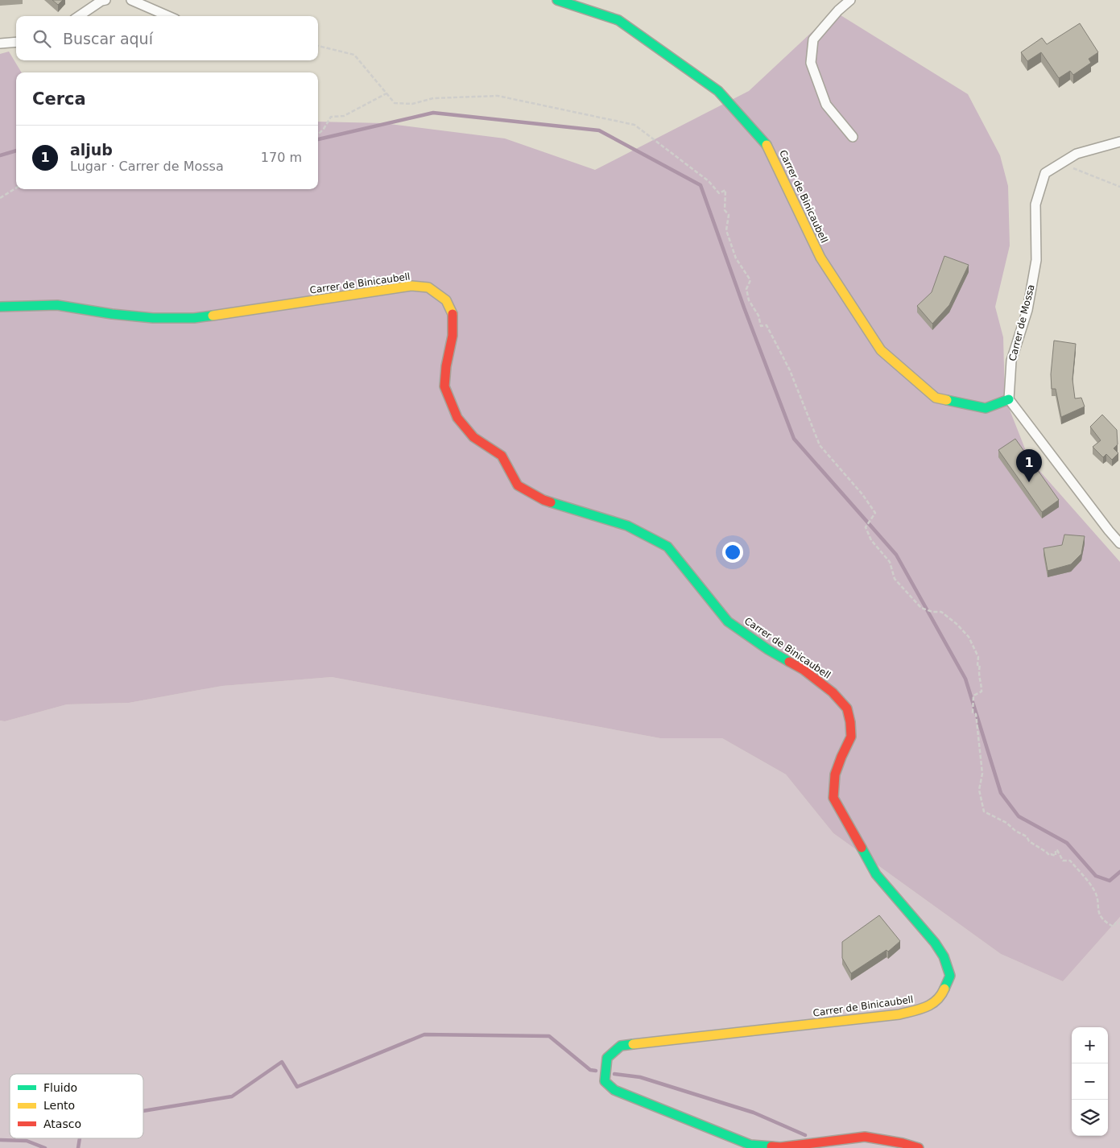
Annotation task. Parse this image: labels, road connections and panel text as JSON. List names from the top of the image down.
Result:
{
  "streets": {
    "street": ["Carrer de Binicaubell", "Carrer de Mossa"]
  },
  "crossings": [
    ["Carrer de Binicaubell", "Carrer de Mossa"]
  ],
  "legend": ["Fluido", "Lento", "Atasco"],
  "page": {
    "search": "Buscar aquí",
    "heading": "Cerca",
    "list": [
      {
        "mark": "1",
        "name": "aljub",
        "note": "Lugar · Carrer de Mossa",
        "value": "170 m"
      }
    ],
    "pins": "1",
    "map_buttons": ["+", "−"]
  }
}
